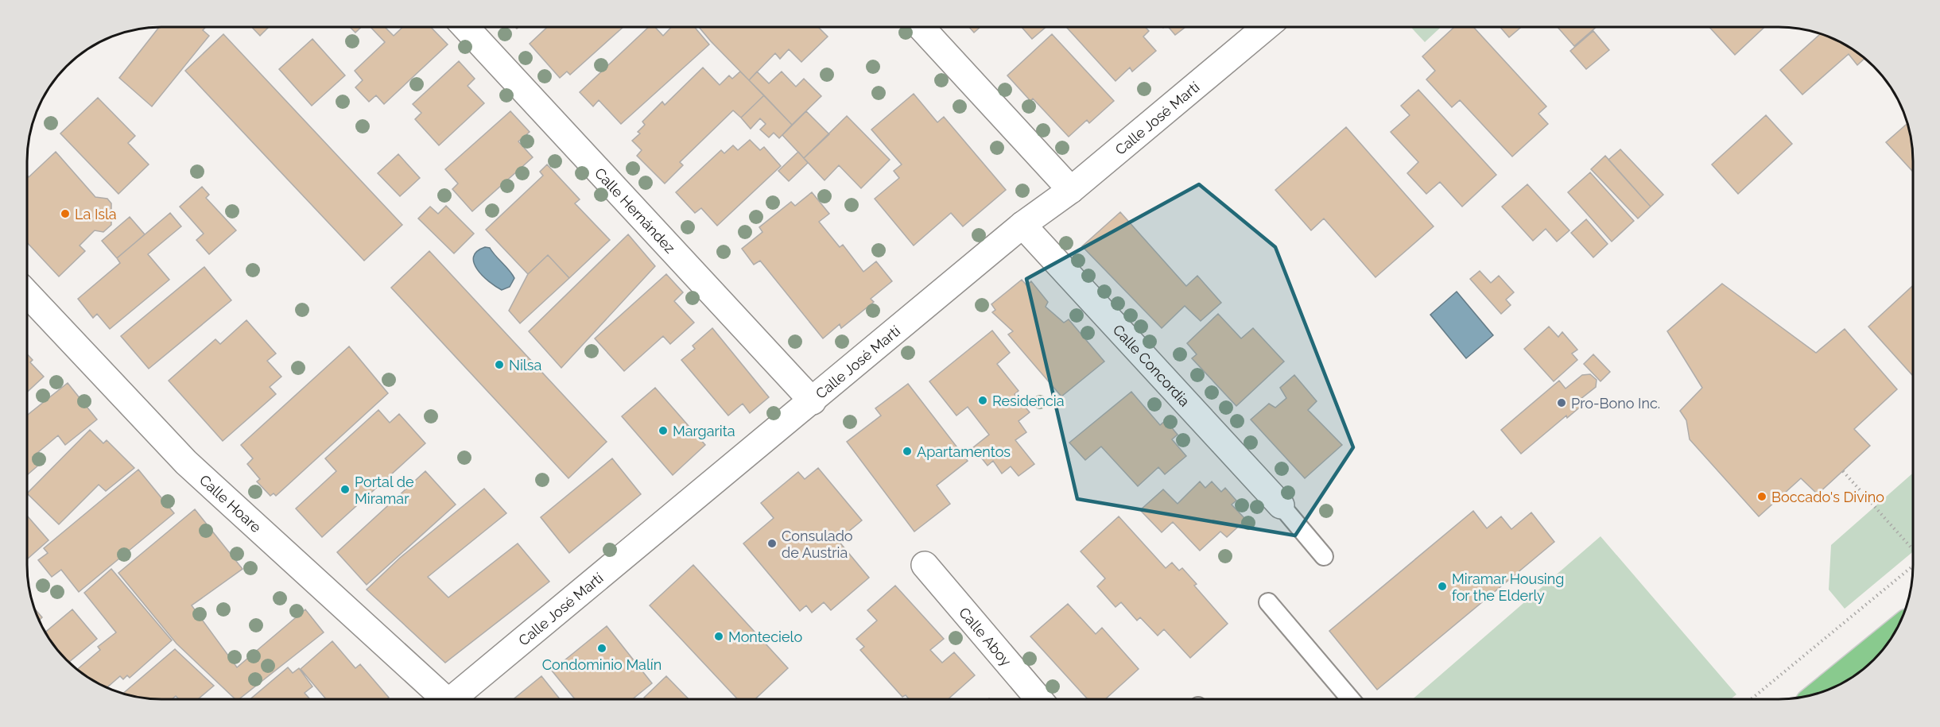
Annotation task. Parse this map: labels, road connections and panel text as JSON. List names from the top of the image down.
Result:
{
  "streets": {
    "street": [
      "Calle José Martí",
      "Calle Hernández",
      "Calle Concordia",
      "Calle Hoare",
      "Calle Aboy"
    ]
  },
  "crossings": [
    ["Calle José Martí", "Calle Hernández"],
    ["Calle José Martí", "Calle Concordia"]
  ],
  "places": [
    "La Isla",
    "Nilsa",
    "Residencia",
    "Pro-Bono Inc.",
    "Margarita",
    "Apartamentos",
    "Portal de Miramar",
    "Boccado's Divino",
    "Consulado de Austria",
    "Miramar Housing for the Elderly",
    "Montecielo",
    "Condominio Malín"
  ]
}
